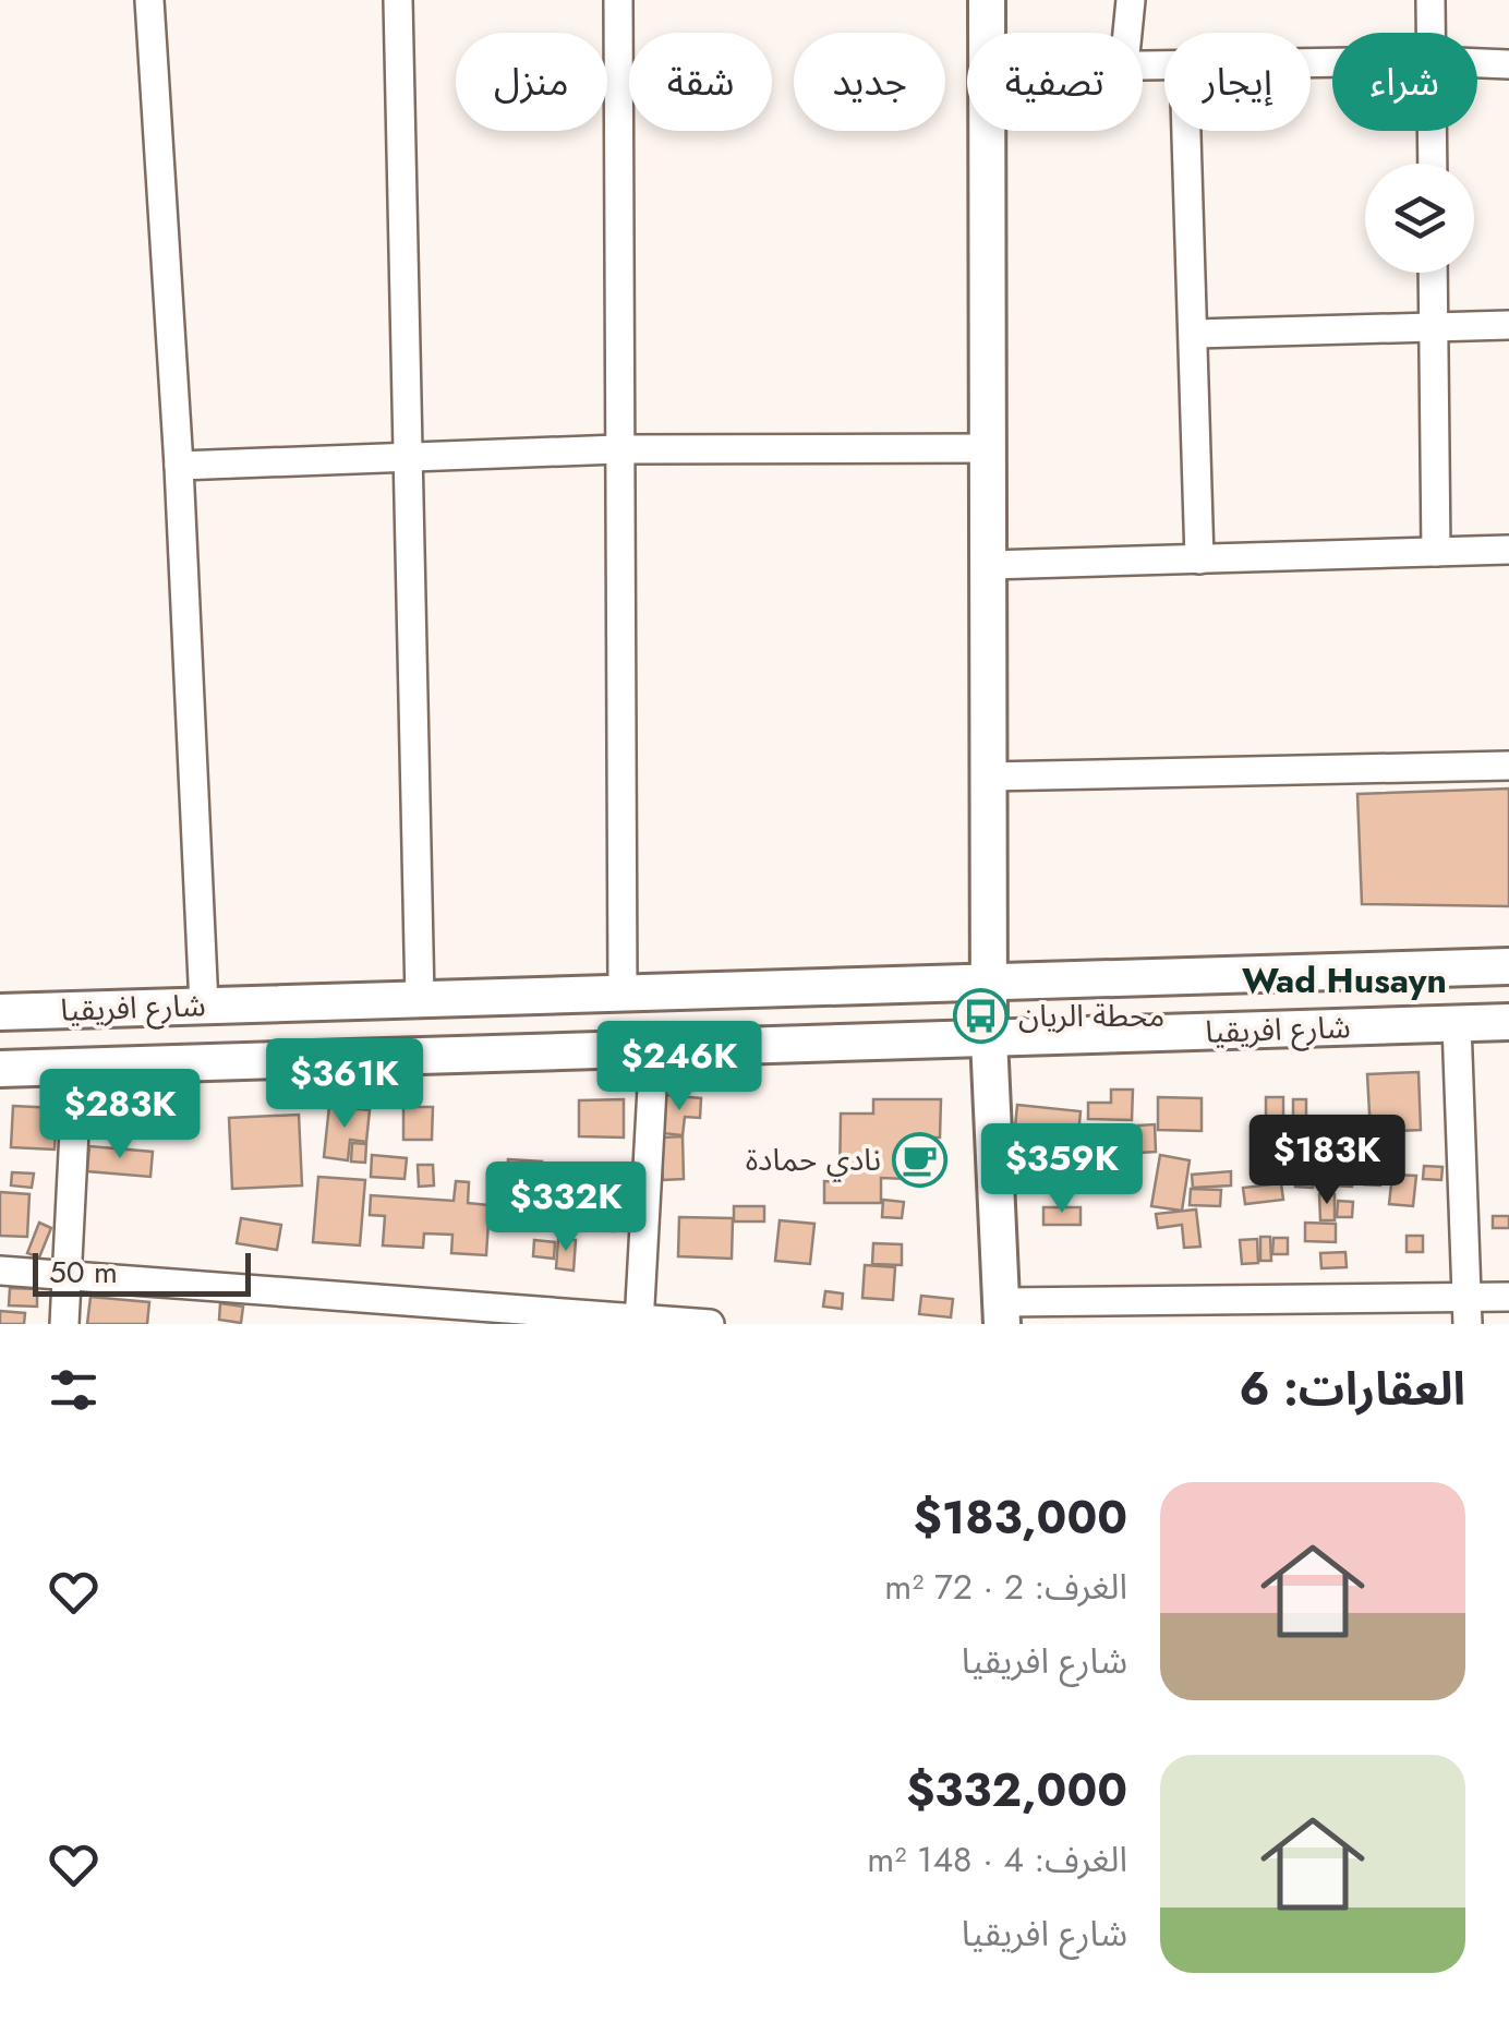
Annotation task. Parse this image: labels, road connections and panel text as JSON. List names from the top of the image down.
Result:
{
  "streets": {
    "street": ["شارع افريقيا"]
  },
  "districts": ["Wad Husayn"],
  "places": {
    "bus stop": ["محطة الريان"],
    "cafe": ["نادي حمادة"]
  },
  "scale_bar": "50 m",
  "page": {
    "chip": [
      "شراء",
      "إيجار",
      "تصفية",
      "جديد",
      "شقة",
      "منزل"
    ],
    "price": [
      "$246K",
      "$361K",
      "$283K",
      "$183K",
      "$359K",
      "$332K"
    ],
    "scale": "50 m",
    "heading": "العقارات: 6",
    "list": [
      {
        "name": "$183,000",
        "note": "الغرف: 2 · 72 m² · شارع افريقيا"
      },
      {
        "name": "$332,000",
        "note": "الغرف: 4 · 148 m² · شارع افريقيا"
      }
    ]
  }
}
